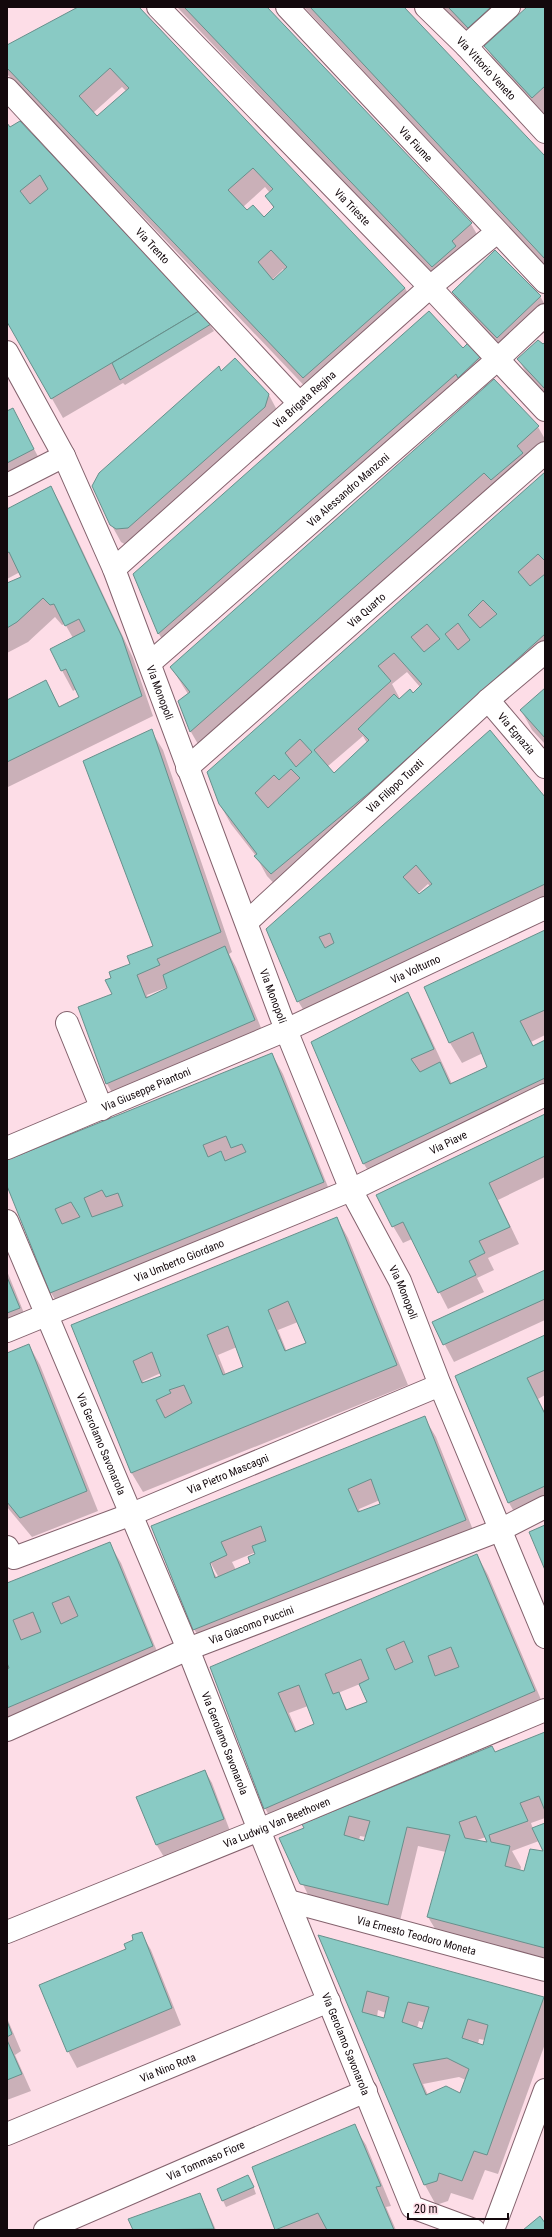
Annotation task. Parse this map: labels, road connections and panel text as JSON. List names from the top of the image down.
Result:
{
  "streets": {
    "street": [
      "Via Vittorio Veneto",
      "Via Fiume",
      "Via Trieste",
      "Via Trento",
      "Via Brigata Regina",
      "Via Alessandro Manzoni",
      "Via Quarto",
      "Via Monopoli",
      "Via Egnazia",
      "Via Filippo Turati",
      "Via Volturno",
      "Via Giuseppe Piantoni",
      "Via Piave",
      "Via Umberto Giordano",
      "Via Gerolamo Savonarola",
      "Via Pietro Mascagni",
      "Via Giacomo Puccini",
      "Via Ludwig Van Beethoven",
      "Via Ernesto Teodoro Moneta",
      "Via Nino Rota",
      "Via Tommaso Fiore"
    ]
  },
  "crossings": [
    ["Via Fiume", "Via Brigata Regina"],
    ["Via Trieste", "Via Brigata Regina"],
    ["Via Trieste", "Via Alessandro Manzoni"],
    ["Via Trento", "Via Brigata Regina"],
    ["Via Brigata Regina", "Via Monopoli"],
    ["Via Alessandro Manzoni", "Via Monopoli"],
    ["Via Quarto", "Via Monopoli"],
    ["Via Monopoli", "Via Filippo Turati"],
    ["Via Monopoli", "Via Volturno"],
    ["Via Monopoli", "Via Giuseppe Piantoni"],
    ["Via Monopoli", "Via Piave"],
    ["Via Monopoli", "Via Umberto Giordano"],
    ["Via Monopoli", "Via Pietro Mascagni"],
    ["Via Monopoli", "Via Giacomo Puccini"],
    ["Via Egnazia", "Via Filippo Turati"],
    ["Via Volturno", "Via Giuseppe Piantoni"],
    ["Via Piave", "Via Umberto Giordano"],
    ["Via Umberto Giordano", "Via Gerolamo Savonarola"],
    ["Via Gerolamo Savonarola", "Via Pietro Mascagni"],
    ["Via Gerolamo Savonarola", "Via Giacomo Puccini"],
    ["Via Gerolamo Savonarola", "Via Ludwig Van Beethoven"],
    ["Via Gerolamo Savonarola", "Via Ernesto Teodoro Moneta"],
    ["Via Gerolamo Savonarola", "Via Nino Rota"],
    ["Via Gerolamo Savonarola", "Via Tommaso Fiore"]
  ],
  "scale_bar": "20 m"
}
